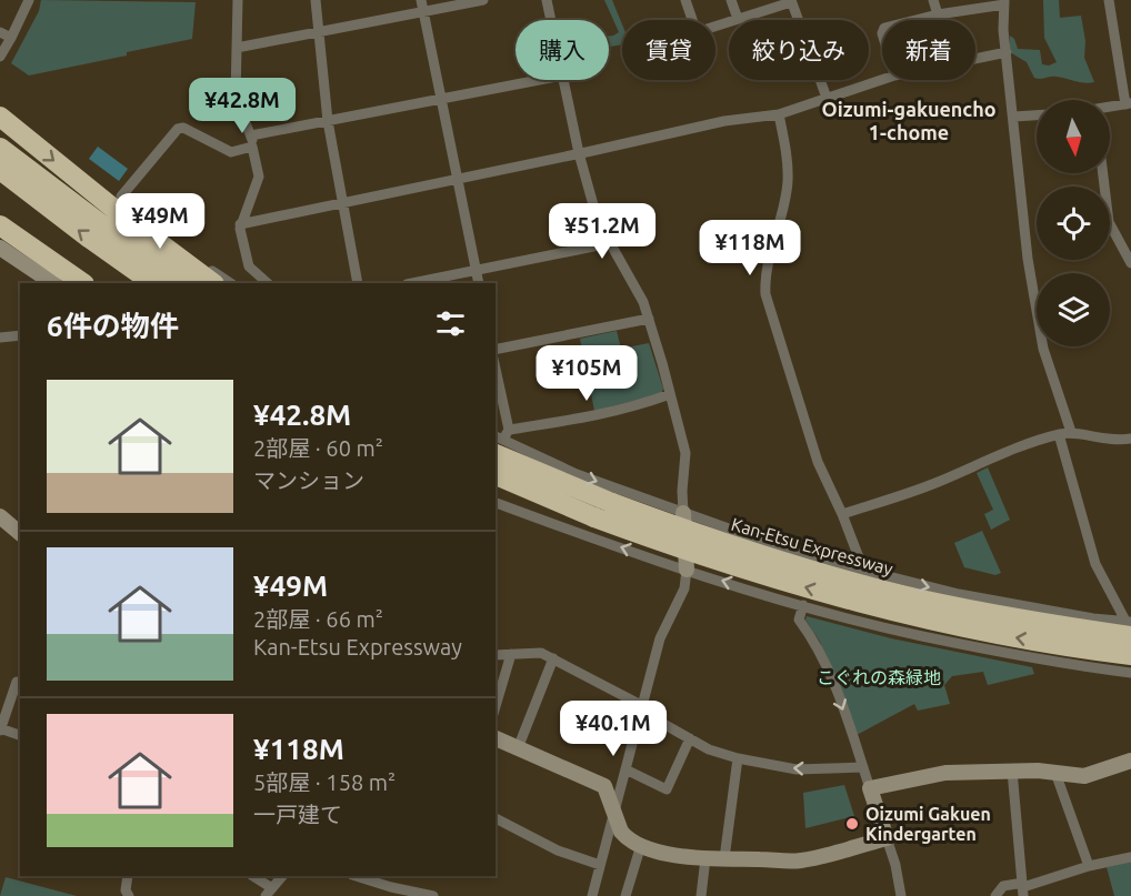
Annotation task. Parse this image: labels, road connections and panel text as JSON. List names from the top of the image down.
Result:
{
  "streets": {
    "highway": ["Kan-Etsu Expressway"]
  },
  "districts": ["Oizumi-gakuencho 1-chome"],
  "parks": ["こぐれの森緑地"],
  "places": ["Oizumi Gakuen Kindergarten"],
  "north": "bottom",
  "page": {
    "chip": [
      "購入",
      "賃貸",
      "絞り込み",
      "新着"
    ],
    "price": [
      "¥42.8M",
      "¥49M",
      "¥51.2M",
      "¥118M",
      "¥105M",
      "¥40.1M"
    ],
    "heading": "6件の物件",
    "list": [
      {
        "name": "¥42.8M",
        "note": "2部屋 · 60 m² · マンション"
      },
      {
        "name": "¥49M",
        "note": "2部屋 · 66 m² · Kan-Etsu Expressway"
      },
      {
        "name": "¥118M",
        "note": "5部屋 · 158 m² · 一戸建て"
      }
    ]
  }
}
